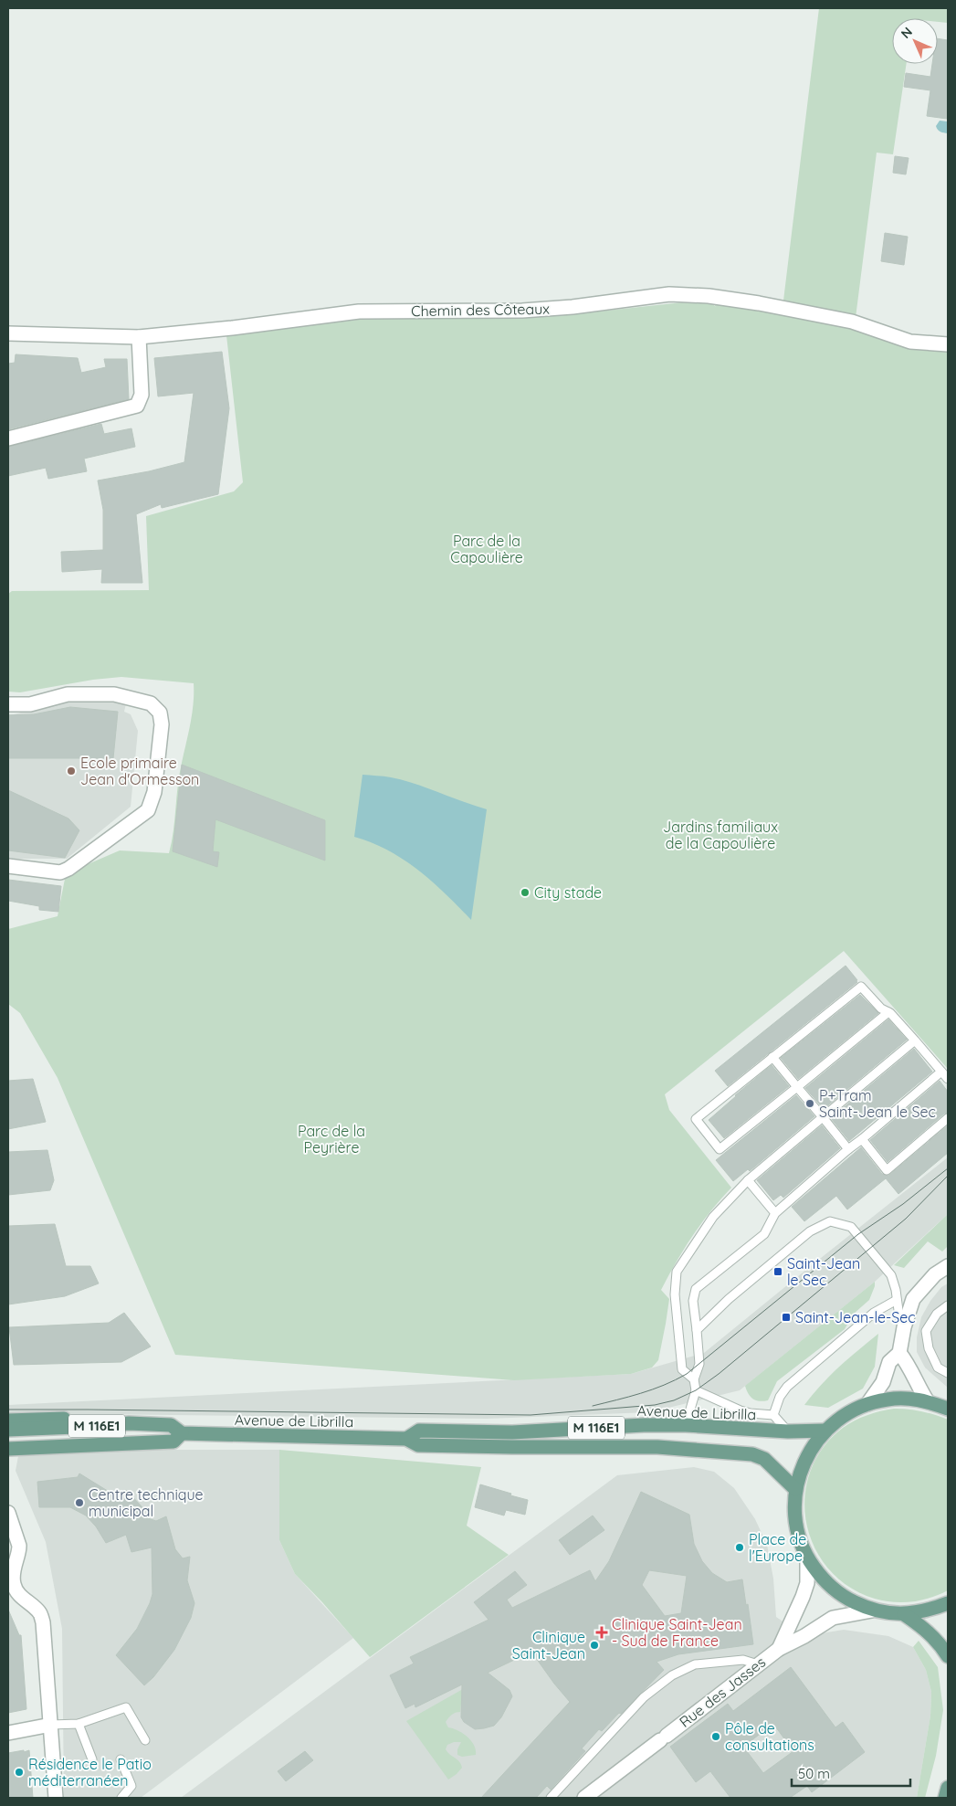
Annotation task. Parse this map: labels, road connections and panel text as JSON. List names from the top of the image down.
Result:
{
  "streets": {
    "main road": ["Avenue de Librilla", "M 116E1"],
    "street": ["Chemin des Côteaux", "Rue des Jasses"]
  },
  "crossings": [
    ["Avenue de Librilla", "M 116E1"]
  ],
  "parks": ["Parc de la Capoulière", "Jardins familiaux de la Capoulière", "Parc de la Peyrière"],
  "places": {
    "other": [
      "Ecole primaire Jean d'Ormesson",
      "City stade",
      "P+Tram Saint-Jean le Sec",
      "Centre technique municipal",
      "Place de l'Europe",
      "Clinique Saint-Jean",
      "Pôle de consultations",
      "Résidence le Patio méditerranéen"
    ],
    "transit": ["Saint-Jean le Sec", "Saint-Jean-le-Sec"],
    "health": ["Clinique Saint-Jean - Sud de France"]
  },
  "scale_bar": "50 m",
  "north": "top left"
}
